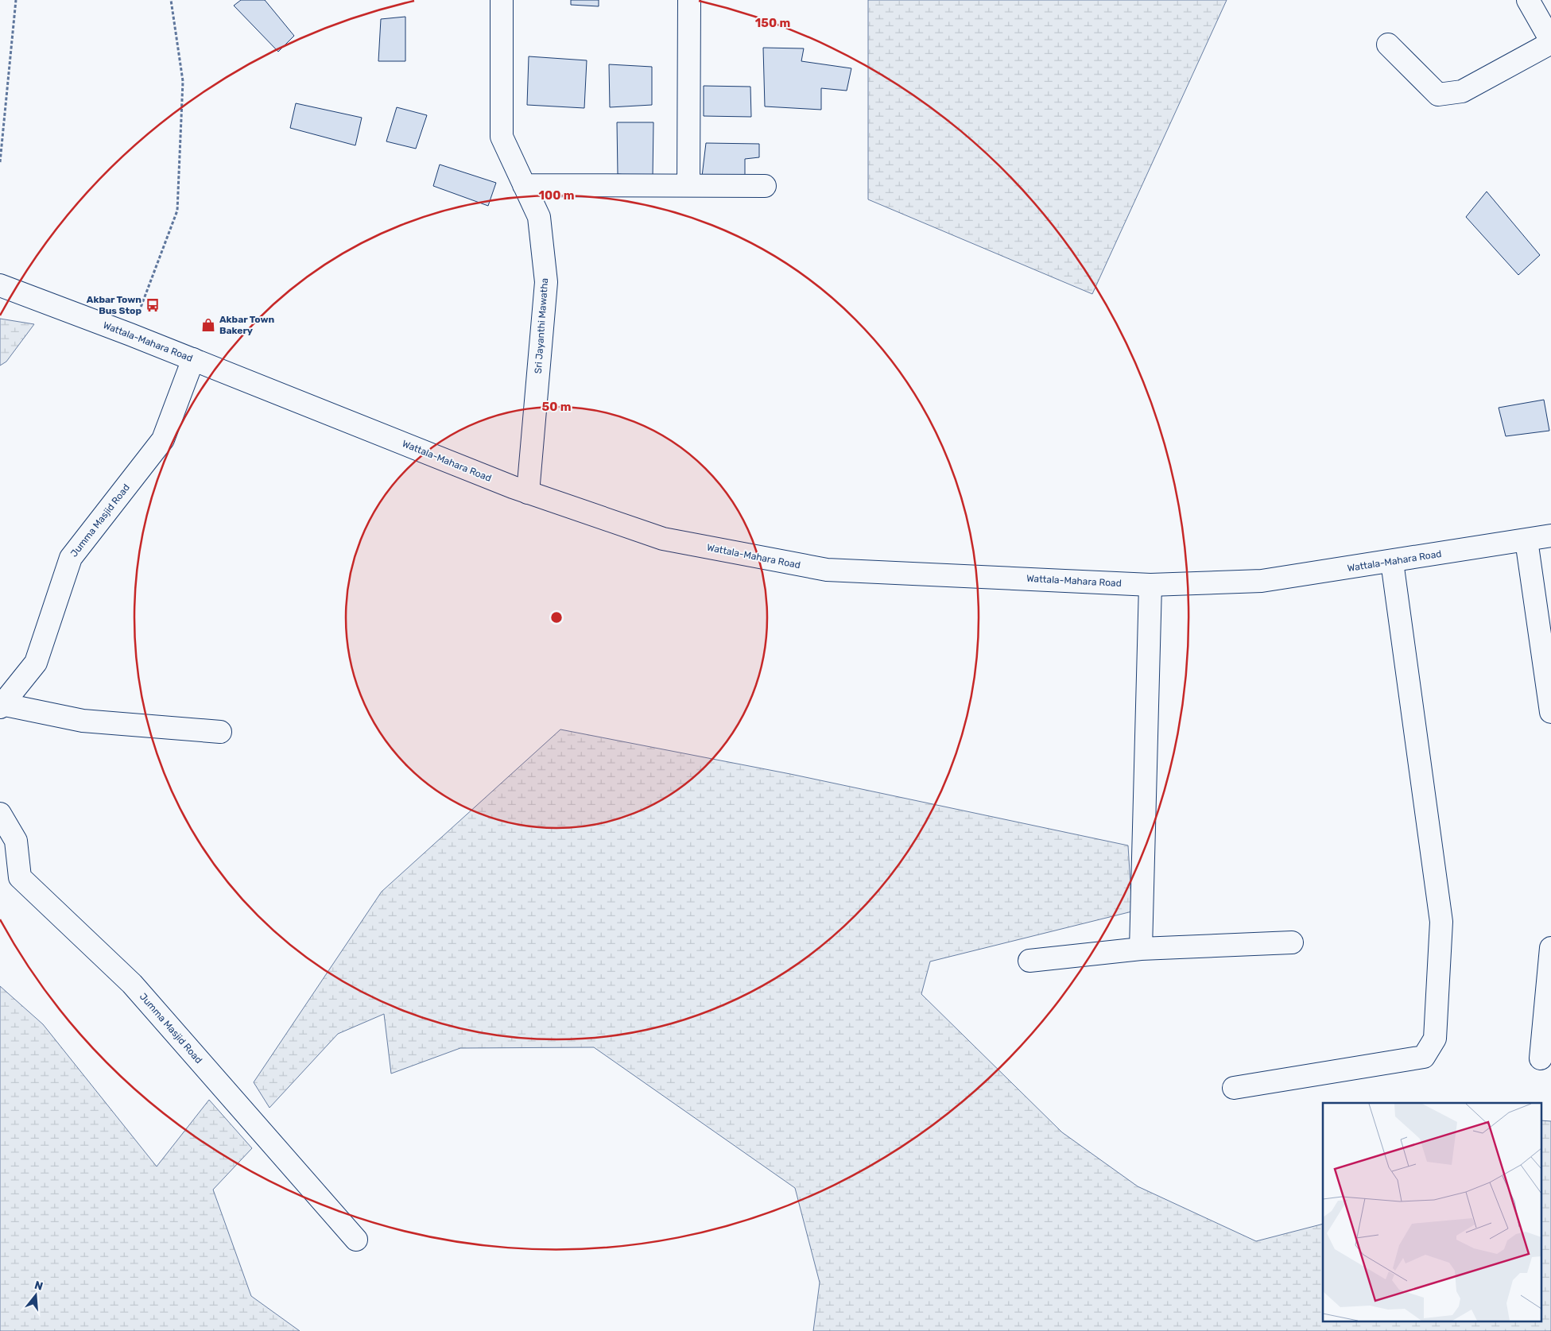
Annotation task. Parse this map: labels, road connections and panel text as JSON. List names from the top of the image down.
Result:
{
  "streets": {
    "street": ["Sri Jayanthi Mawatha", "Wattala-Mahara Road", "Jumma Masjid Road"]
  },
  "crossings": [
    ["Sri Jayanthi Mawatha", "Wattala-Mahara Road"],
    ["Wattala-Mahara Road", "Jumma Masjid Road"]
  ],
  "places": {
    "bus stop": ["Akbar Town Bus Stop"],
    "shop": ["Akbar Town Bakery"]
  },
  "north": "top",
  "rings": ["150 m", "100 m", "50 m"]
}
